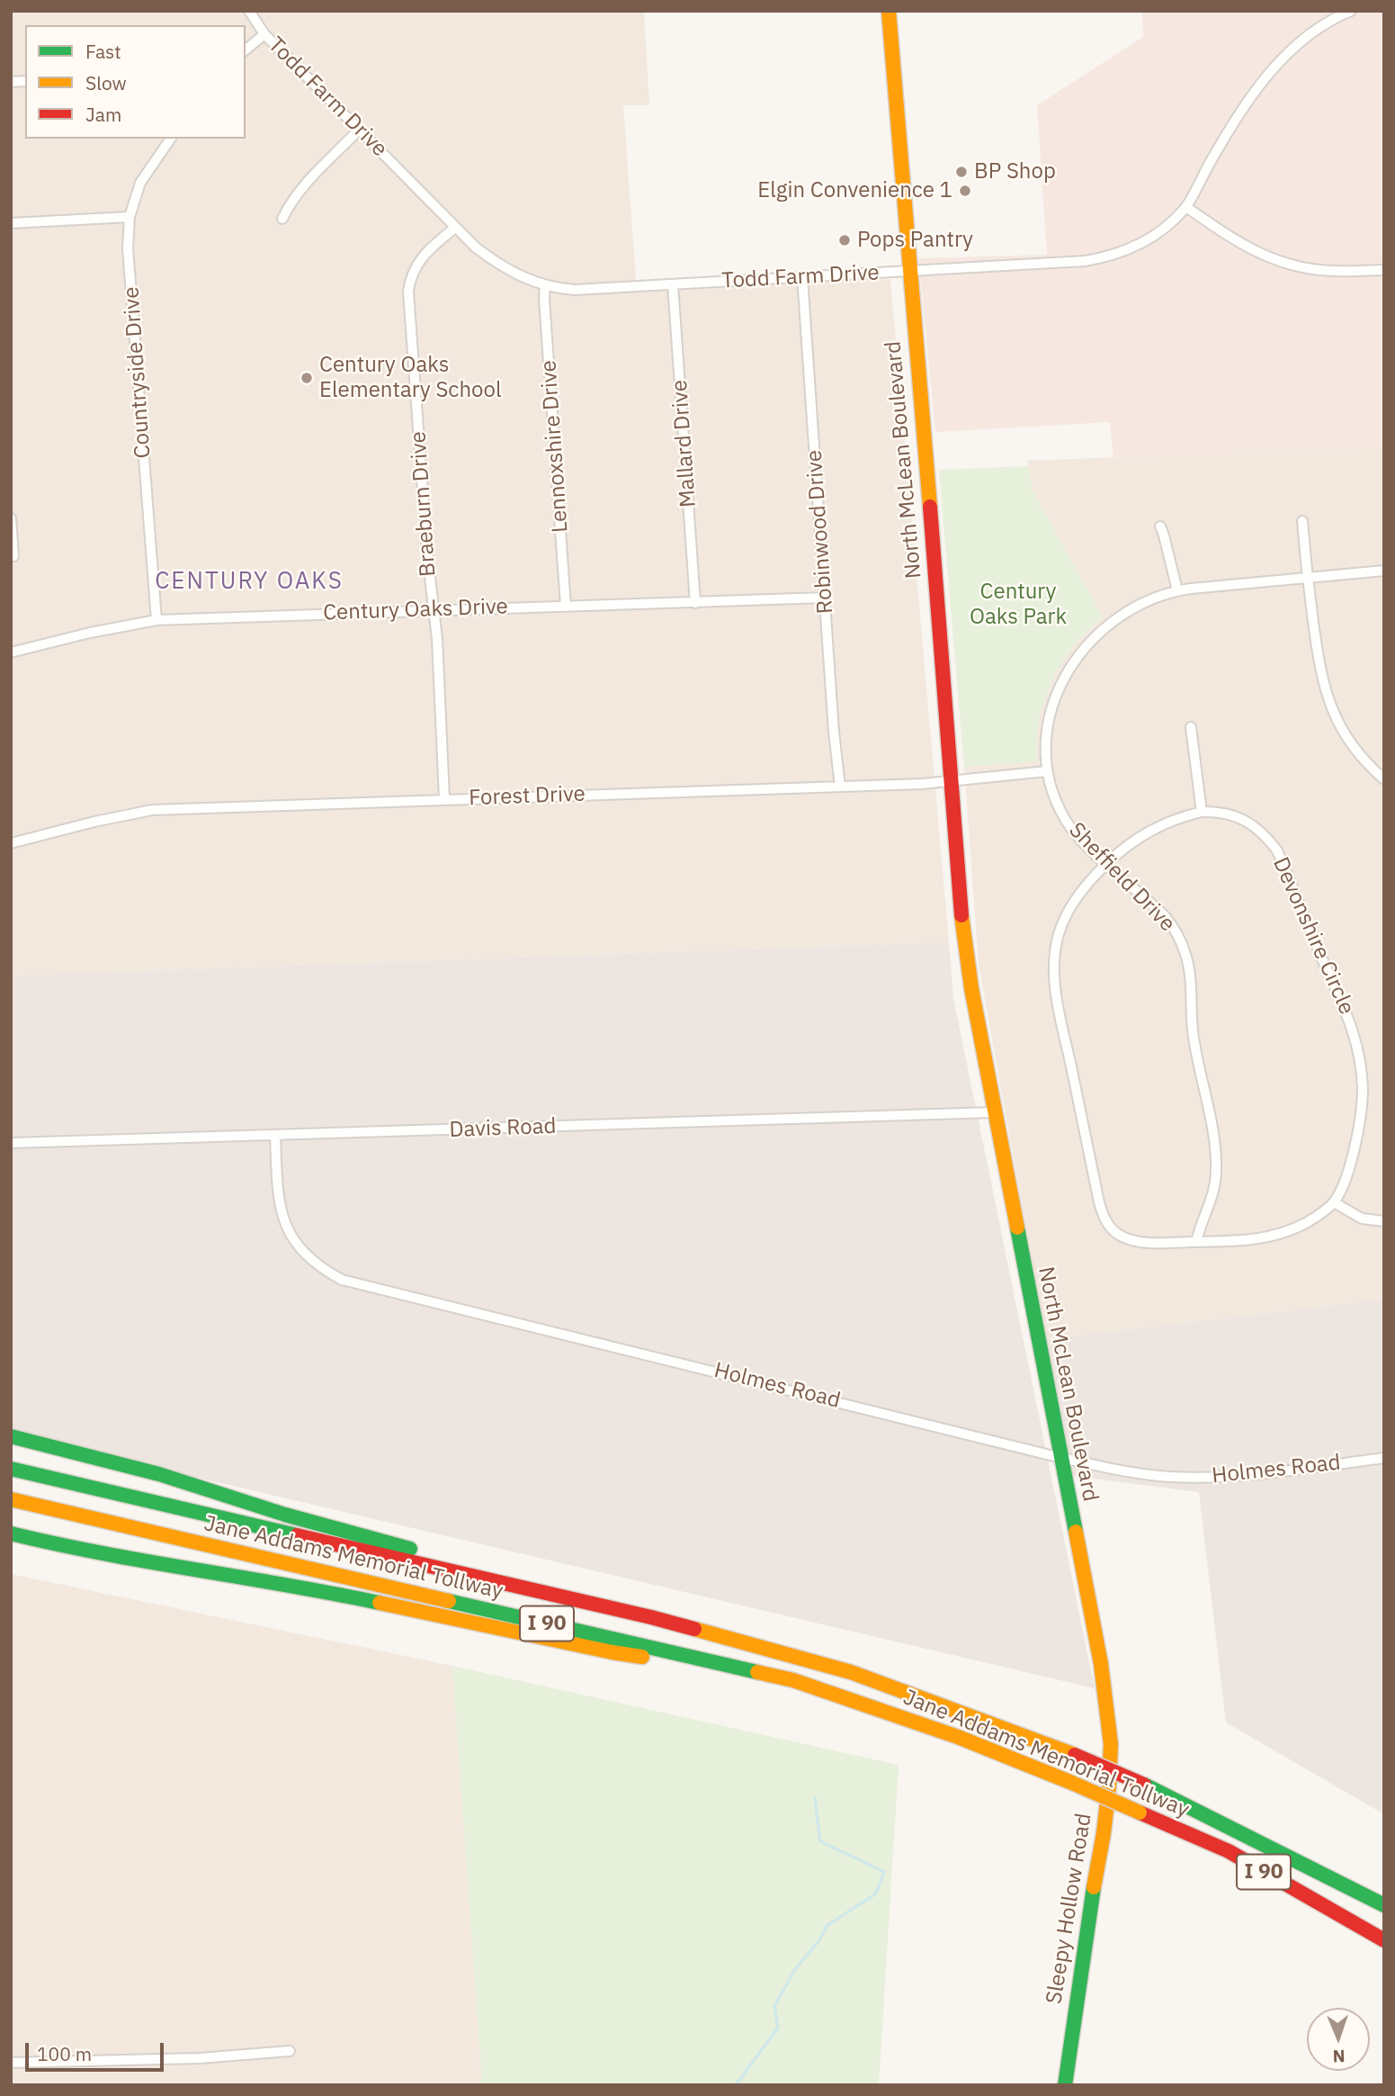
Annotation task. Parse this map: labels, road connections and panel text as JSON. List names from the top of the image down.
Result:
{
  "streets": {
    "main road": [
      "North McLean Boulevard",
      "Jane Addams Memorial Tollway",
      "I 90",
      "Sleepy Hollow Road"
    ],
    "street": [
      "Todd Farm Drive",
      "Countryside Drive",
      "Mallard Drive",
      "Lennoxshire Drive",
      "Braeburn Drive",
      "Robinwood Drive",
      "Century Oaks Drive",
      "Forest Drive",
      "Sheffield Drive",
      "Devonshire Circle",
      "Davis Road",
      "Holmes Road"
    ]
  },
  "crossings": [
    ["Todd Farm Drive", "Mallard Drive"],
    ["Todd Farm Drive", "Lennoxshire Drive"],
    ["Todd Farm Drive", "North McLean Boulevard"],
    ["Todd Farm Drive", "Braeburn Drive"],
    ["Todd Farm Drive", "Robinwood Drive"],
    ["Countryside Drive", "Century Oaks Drive"],
    ["Mallard Drive", "Century Oaks Drive"],
    ["Lennoxshire Drive", "Century Oaks Drive"],
    ["North McLean Boulevard", "Forest Drive"],
    ["North McLean Boulevard", "Davis Road"],
    ["North McLean Boulevard", "Holmes Road"],
    ["North McLean Boulevard", "Sleepy Hollow Road"],
    ["Braeburn Drive", "Century Oaks Drive"],
    ["Braeburn Drive", "Forest Drive"],
    ["Robinwood Drive", "Century Oaks Drive"],
    ["Robinwood Drive", "Forest Drive"],
    ["Forest Drive", "Sheffield Drive"],
    ["Sheffield Drive", "Devonshire Circle"],
    ["Davis Road", "Holmes Road"]
  ],
  "districts": ["CENTURY OAKS"],
  "parks": ["Century Oaks Park"],
  "places": [
    "BP Shop",
    "Elgin Convenience 1",
    "Pops Pantry",
    "Century Oaks Elementary School"
  ],
  "legend": ["Fast", "Slow", "Jam"],
  "scale_bar": "100 m",
  "north": "bottom"
}
